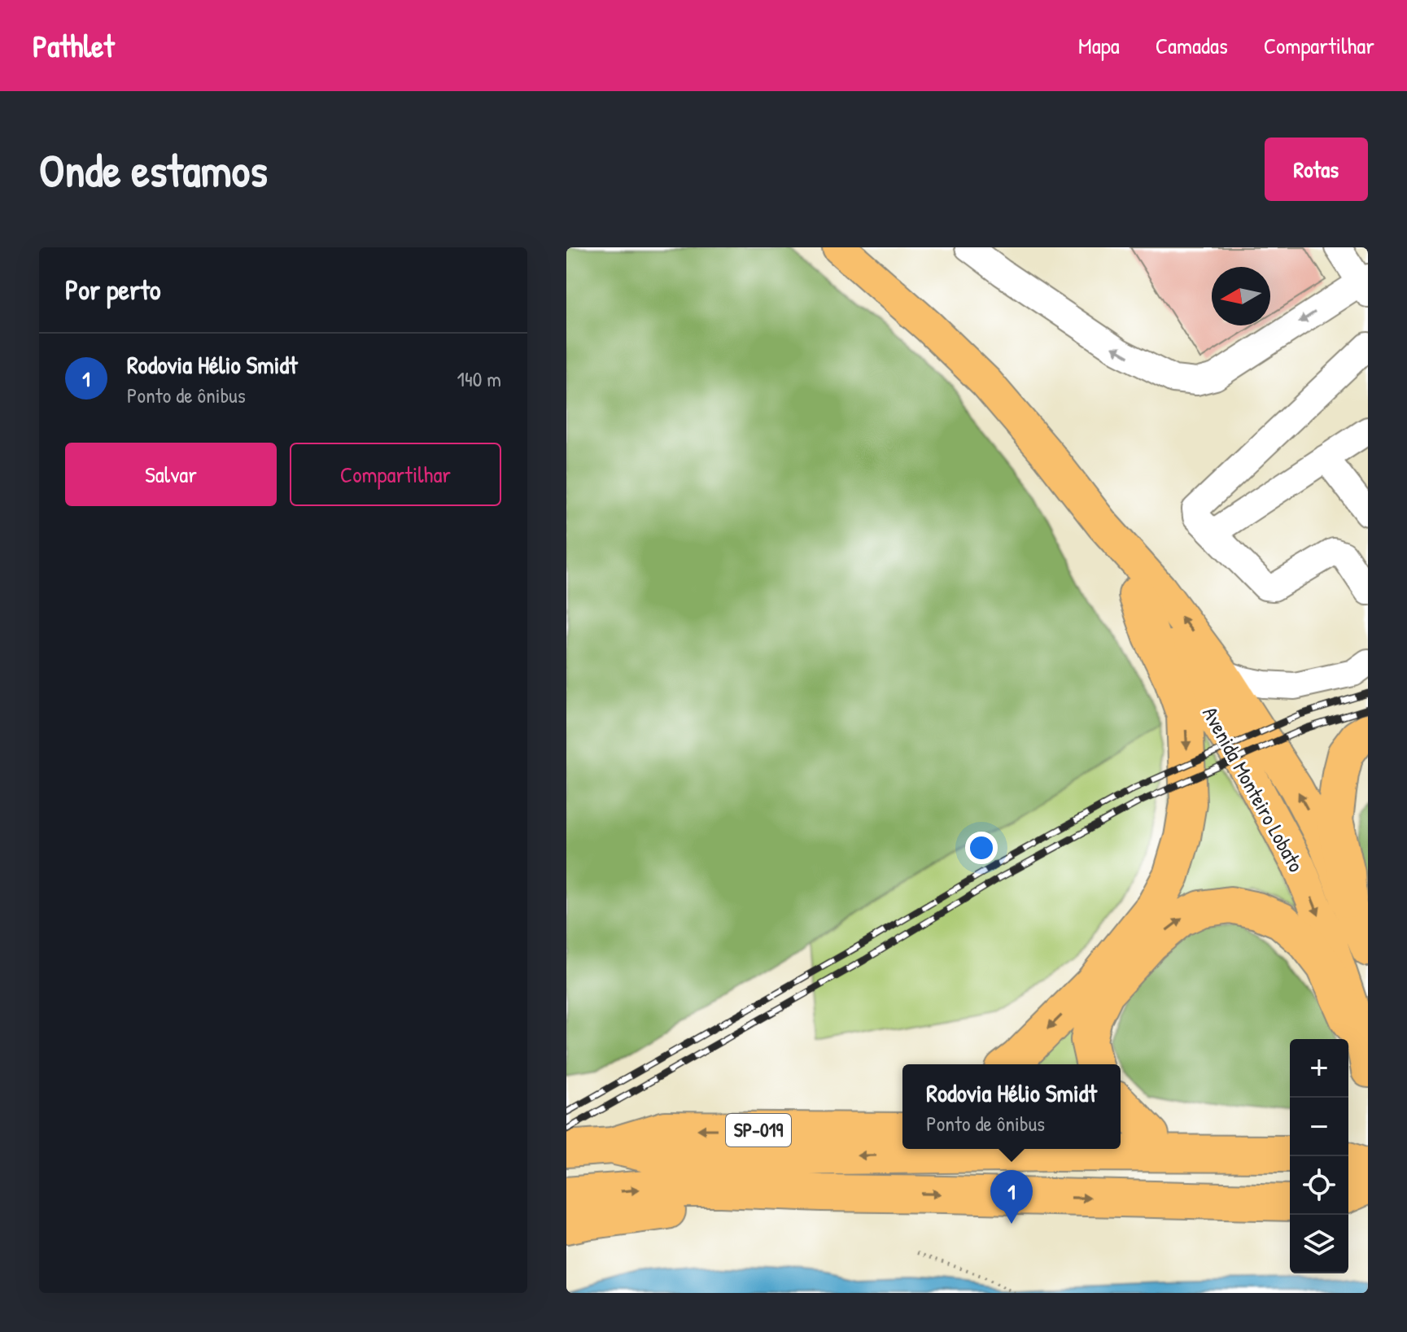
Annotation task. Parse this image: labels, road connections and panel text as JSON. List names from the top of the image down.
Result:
{
  "streets": {
    "highway": ["SP-019"],
    "main road": ["Avenida Monteiro Lobato"]
  },
  "north": "left",
  "page": {
    "header": "Pathlet",
    "nav": ["Mapa", "Camadas", "Compartilhar"],
    "buttons": [
      "Rotas",
      ["Salvar", "Compartilhar"]
    ],
    "title": "Onde estamos",
    "heading": "Por perto",
    "list": [
      {
        "mark": "1",
        "name": "Rodovia Hélio Smidt",
        "note": "Ponto de ônibus",
        "value": "140 m"
      }
    ],
    "map_buttons": ["+", "−"],
    "popup": ["Rodovia Hélio Smidt", "Ponto de ônibus"],
    "pins": "1"
  }
}
